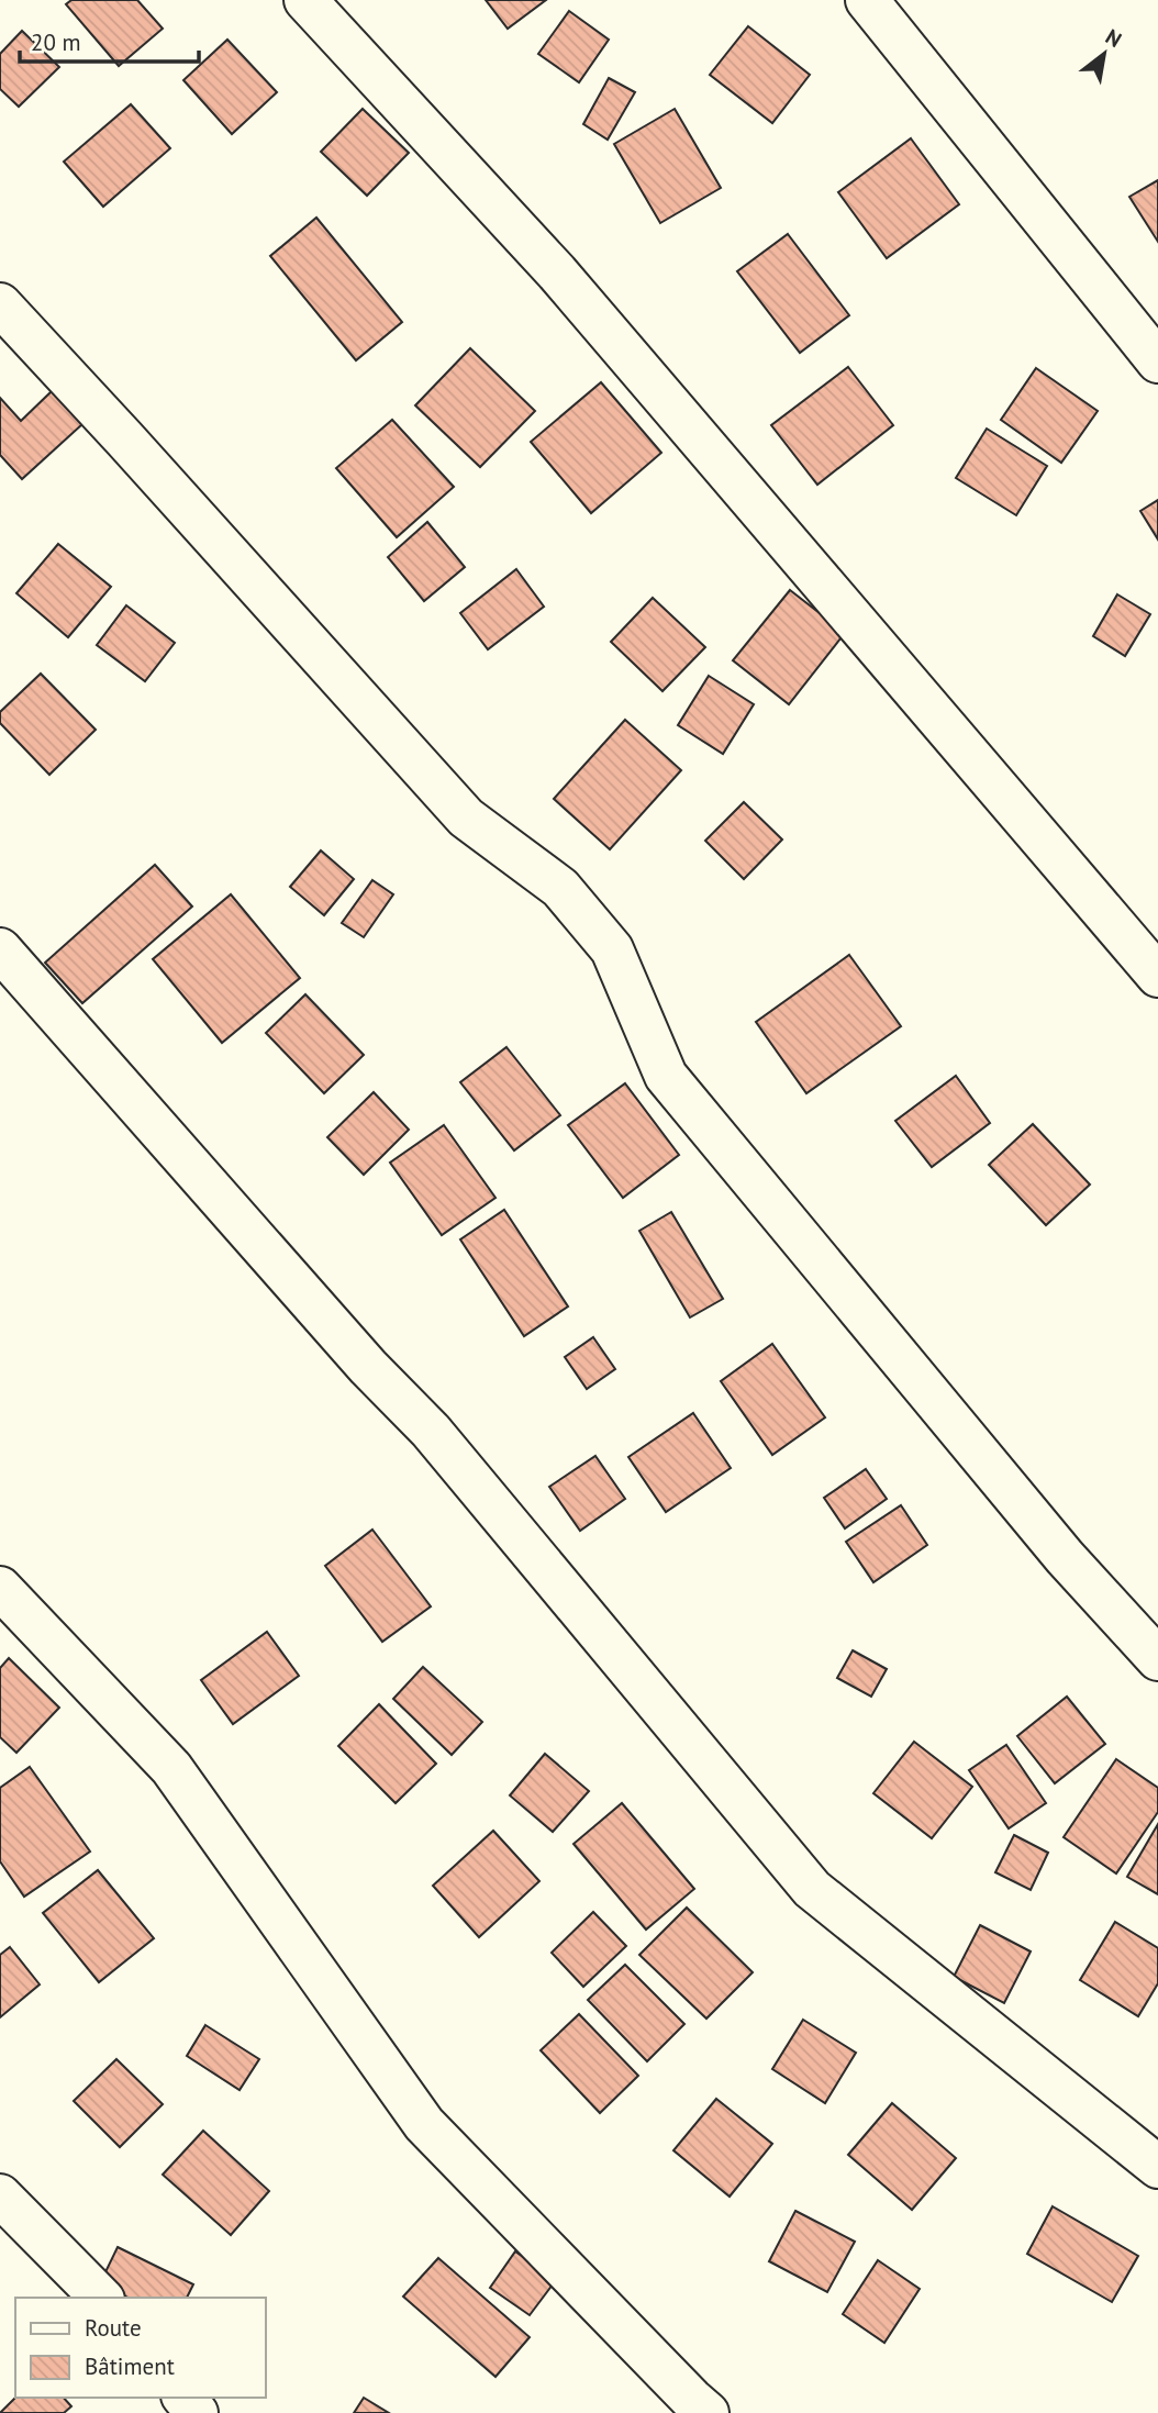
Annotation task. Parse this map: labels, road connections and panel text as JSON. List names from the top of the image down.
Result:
{
  "legend": ["Route", "Bâtiment"],
  "scale_bar": "20 m",
  "north": "top right"
}
